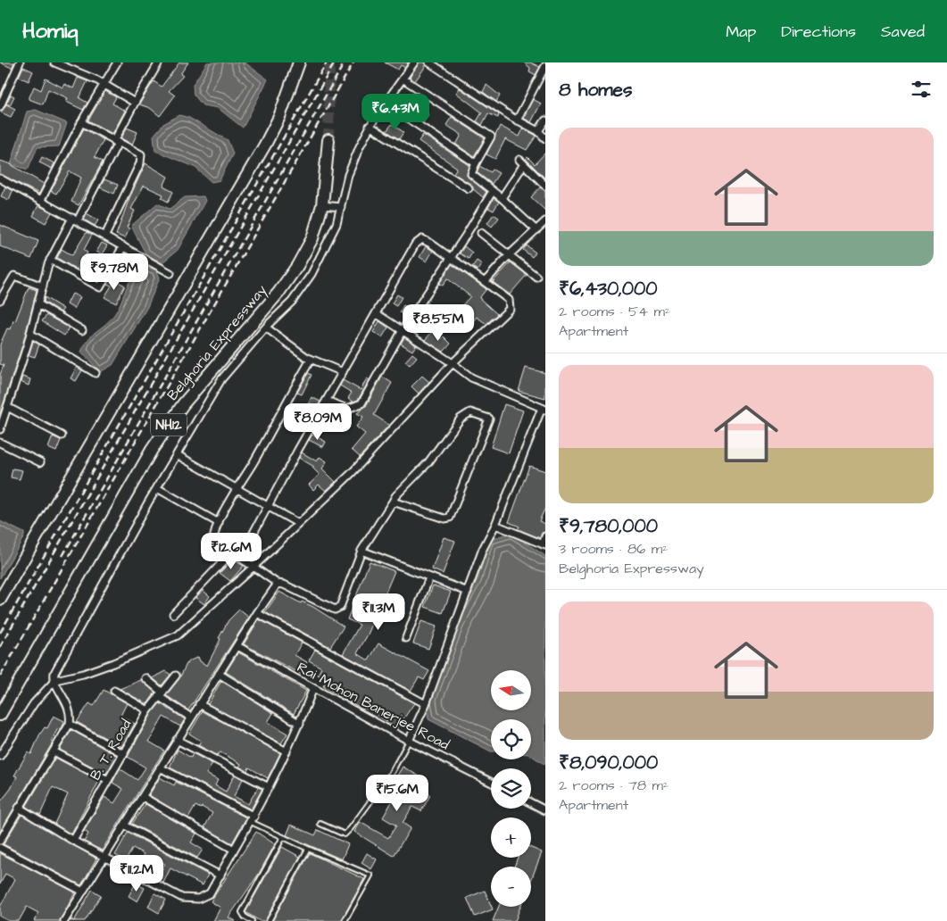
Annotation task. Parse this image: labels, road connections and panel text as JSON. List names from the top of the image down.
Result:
{
  "streets": {
    "highway": ["Belghoria Expressway", "NH12"],
    "street": ["Rai Mohon Banerjee Road", "B. T. Road"]
  },
  "north": "left",
  "page": {
    "header": "Homiq",
    "nav": ["Map", "Directions", "Saved"],
    "heading": "8 homes",
    "price": [
      "₹6.43M",
      "₹9.78M",
      "₹8.55M",
      "₹8.09M",
      "₹12.6M",
      "₹11.3M",
      "₹15.6M",
      "₹11.2M"
    ],
    "list": [
      {
        "name": "₹6,430,000",
        "note": "2 rooms · 54 m² · Apartment"
      },
      {
        "name": "₹9,780,000",
        "note": "3 rooms · 86 m² · Belghoria Expressway"
      },
      {
        "name": "₹8,090,000",
        "note": "2 rooms · 78 m² · Apartment"
      }
    ],
    "map_buttons": ["+", "−"]
  }
}
